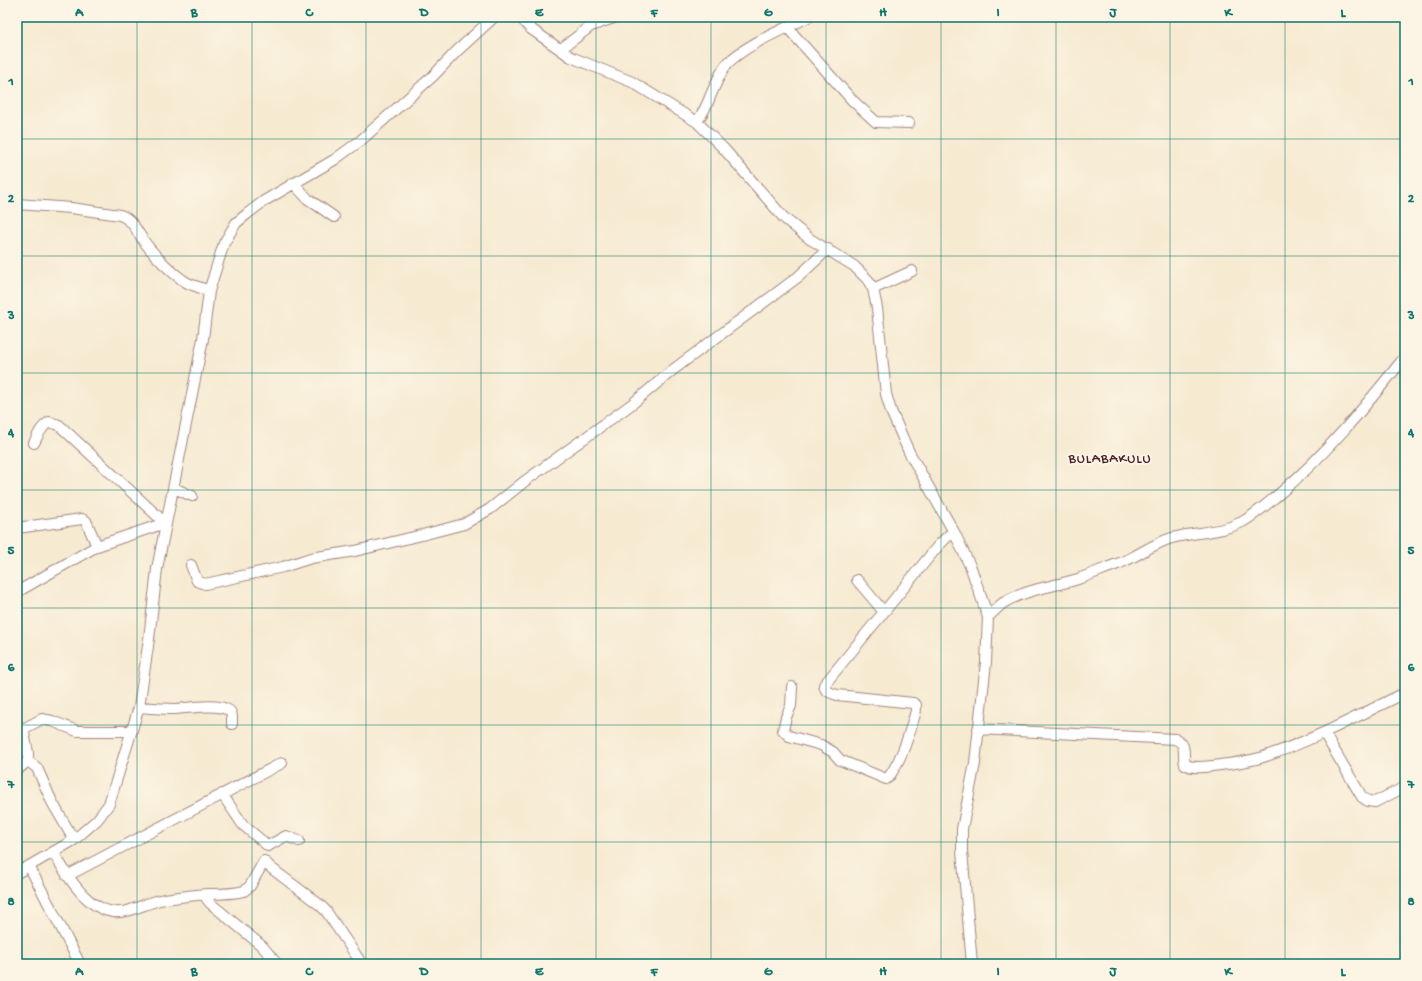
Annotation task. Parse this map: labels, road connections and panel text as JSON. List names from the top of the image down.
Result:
{
  "districts": ["BULABAKULU"],
  "grid": {
    "columns": [
      "A",
      "B",
      "C",
      "D",
      "E",
      "F",
      "G",
      "H",
      "I",
      "J",
      "K",
      "L"
    ],
    "rows": [
      "1",
      "2",
      "3",
      "4",
      "5",
      "6",
      "7",
      "8"
    ]
  }
}
